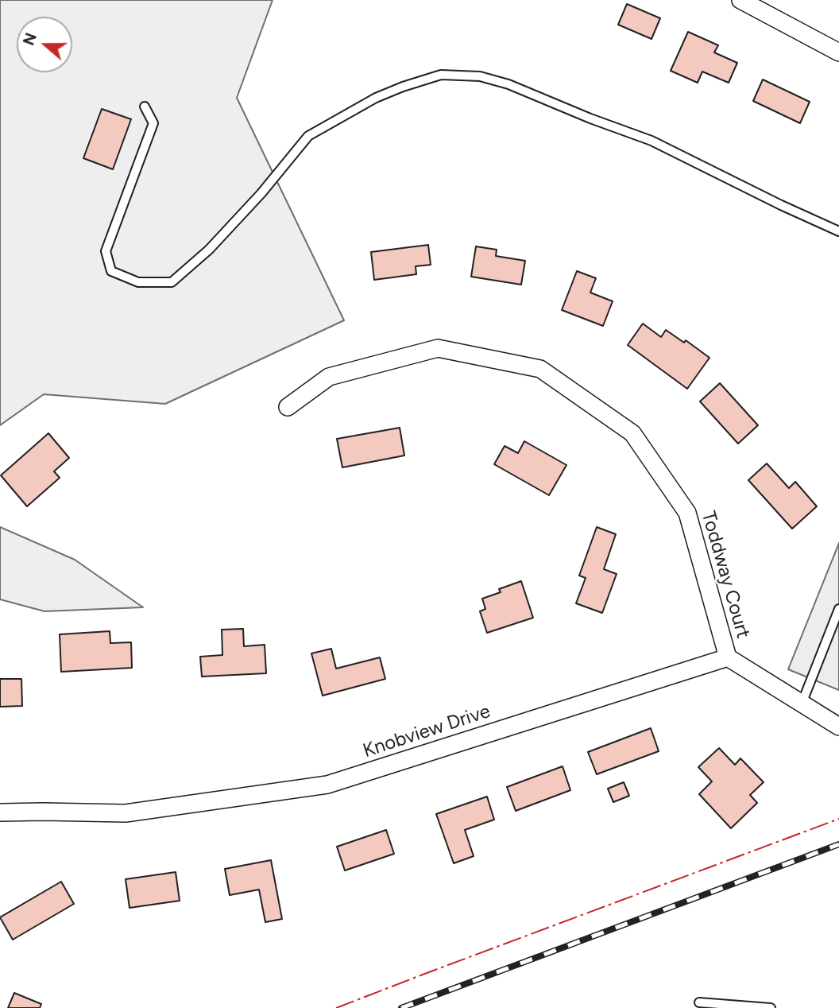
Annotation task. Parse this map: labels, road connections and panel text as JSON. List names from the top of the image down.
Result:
{
  "streets": {
    "street": ["Toddway Court", "Knobview Drive"]
  },
  "crossings": [
    ["Toddway Court", "Knobview Drive"]
  ],
  "north": "left"
}
